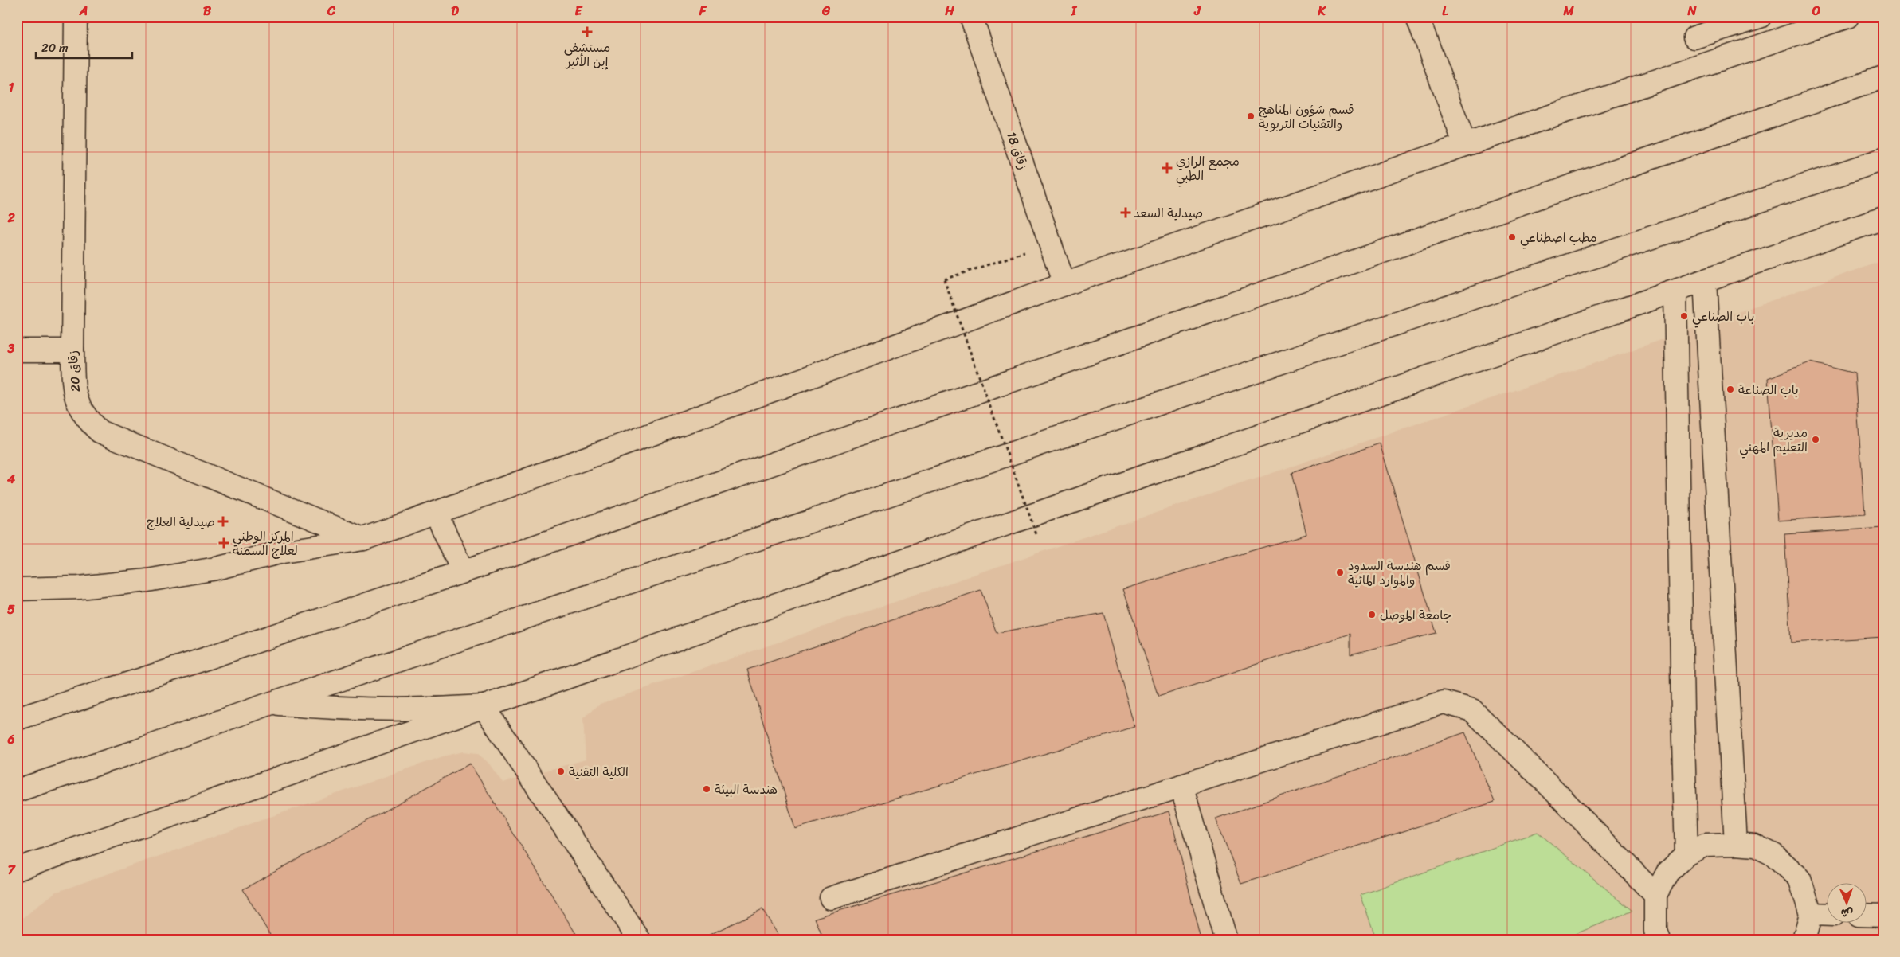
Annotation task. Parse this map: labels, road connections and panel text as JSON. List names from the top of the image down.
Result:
{
  "streets": {
    "main road": ["زقاق 18", "زقاق 20"]
  },
  "places": {
    "health": [
      "مستشفى إبن الأثير",
      "مجمع الرازي الطبي",
      "صيدلية السعد",
      "صيدلية العلاج",
      "المركز الوطني لعلاج السمنة"
    ],
    "other": [
      "قسم شؤون المناهج والتقنيات التربوية",
      "مطب اصطناعي",
      "باب الصناعي",
      "باب الصناعة",
      "مديرية التعليم المهني",
      "قسم هندسة السدود والموارد المائية",
      "جامعة الموصل",
      "الكلية التقنية",
      "هندسة البيئة"
    ]
  },
  "scale_bar": "20 m",
  "north": "bottom",
  "grid": {
    "columns": [
      "A",
      "B",
      "C",
      "D",
      "E",
      "F",
      "G",
      "H",
      "I",
      "J",
      "K",
      "L",
      "M",
      "N",
      "O"
    ],
    "rows": [
      "1",
      "2",
      "3",
      "4",
      "5",
      "6",
      "7"
    ]
  }
}
